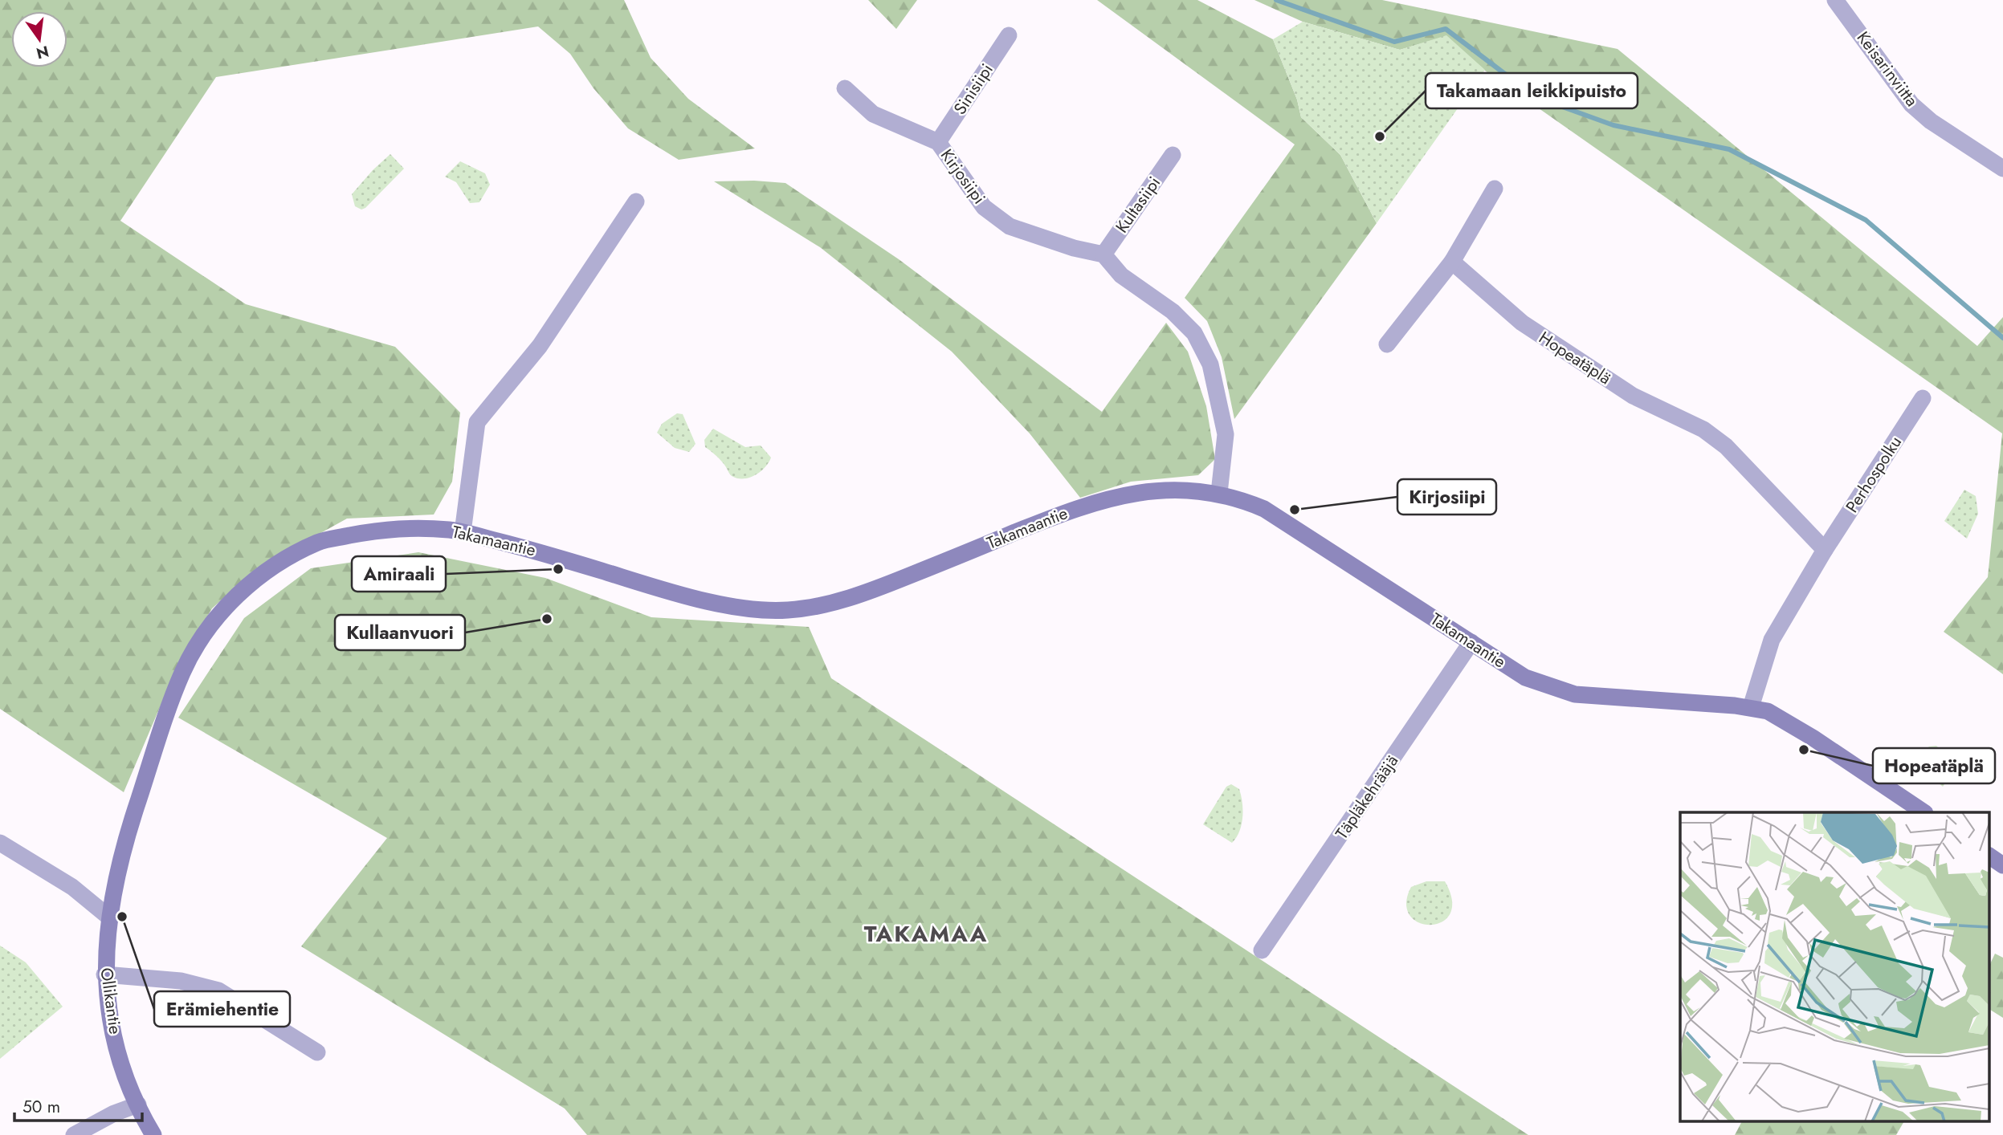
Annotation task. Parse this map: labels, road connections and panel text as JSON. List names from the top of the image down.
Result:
{
  "streets": {
    "street": [
      "Keisarinviitta",
      "Sinisiipi",
      "Kirjosiipi",
      "Kultasiipi",
      "Hopeatäplä",
      "Perhospolku",
      "Takamaantie",
      "Täpläkehrääjä",
      "Ollikantie"
    ]
  },
  "crossings": [
    ["Sinisiipi", "Kirjosiipi"],
    ["Kirjosiipi", "Kultasiipi"],
    ["Hopeatäplä", "Perhospolku"],
    ["Takamaantie", "Täpläkehrääjä"],
    ["Takamaantie", "Ollikantie"]
  ],
  "districts": ["TAKAMAA"],
  "places": [
    "Takamaan leikkipuisto",
    "Kirjosiipi",
    "Amiraali",
    "Kullaanvuori",
    "Hopeatäplä",
    "Erämiehentie"
  ],
  "scale_bar": "50 m",
  "north": "bottom"
}
